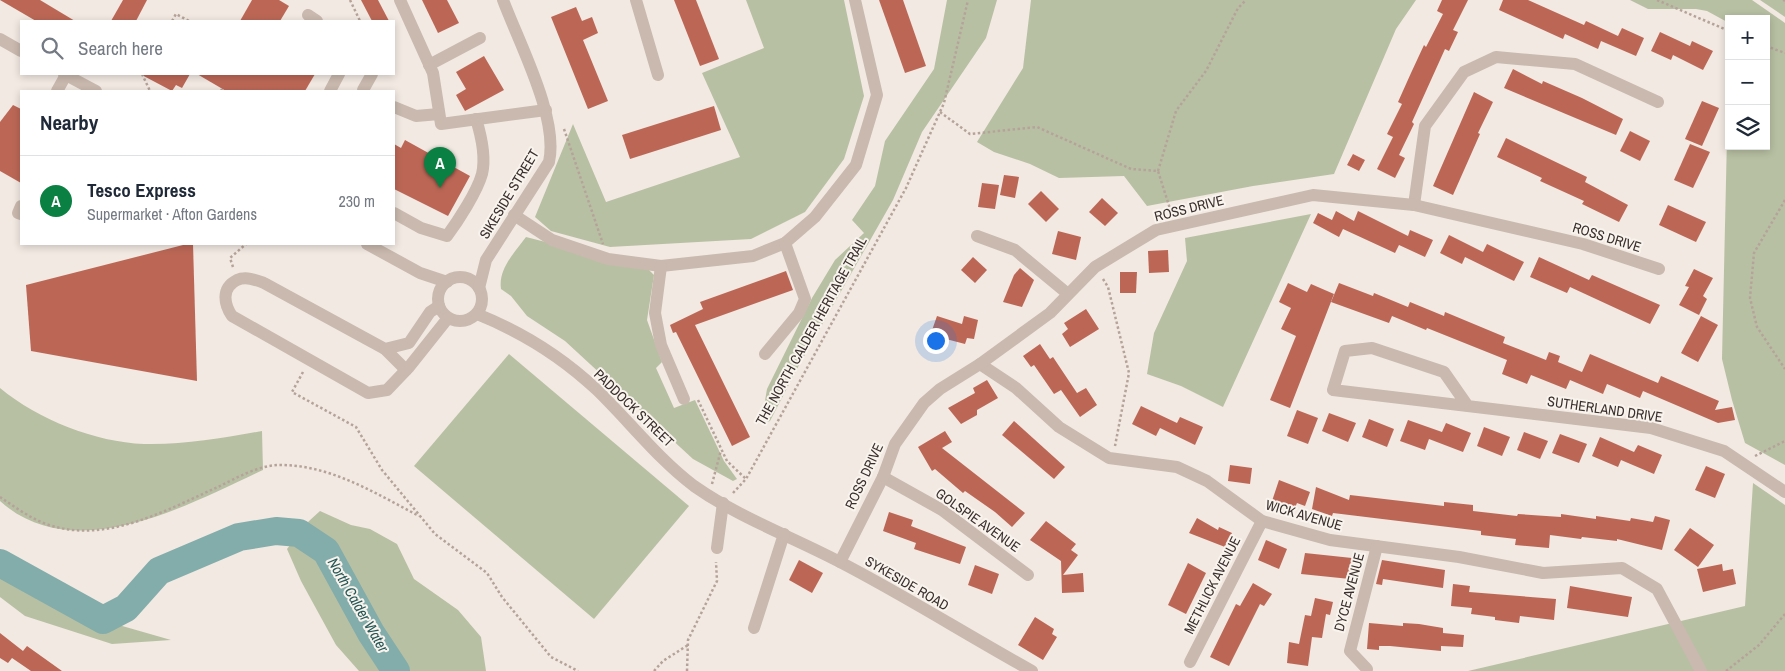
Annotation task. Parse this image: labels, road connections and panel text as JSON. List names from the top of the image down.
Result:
{
  "streets": {
    "street": [
      "SIKESIDE STREET",
      "ROSS DRIVE",
      "PADDOCK STREET",
      "SUTHERLAND DRIVE",
      "WICK AVENUE",
      "GOLSPIE AVENUE",
      "SYKESIDE ROAD",
      "METHLICK AVENUE",
      "DYCE AVENUE"
    ],
    "path": ["THE NORTH CALDER HERITAGE TRAIL"]
  },
  "crossings": [
    ["SIKESIDE STREET", "PADDOCK STREET"],
    ["ROSS DRIVE", "WICK AVENUE"],
    ["ROSS DRIVE", "GOLSPIE AVENUE"],
    ["ROSS DRIVE", "SYKESIDE ROAD"],
    ["THE NORTH CALDER HERITAGE TRAIL", "PADDOCK STREET"],
    ["PADDOCK STREET", "SYKESIDE ROAD"],
    ["WICK AVENUE", "METHLICK AVENUE"],
    ["WICK AVENUE", "DYCE AVENUE"]
  ],
  "water": ["North Calder Water"],
  "page": {
    "map_buttons": ["+", "−"],
    "search": "Search here",
    "heading": "Nearby",
    "pins": "A",
    "list": [
      {
        "mark": "A",
        "name": "Tesco Express",
        "note": "Supermarket · Afton Gardens",
        "value": "230 m"
      }
    ]
  }
}
